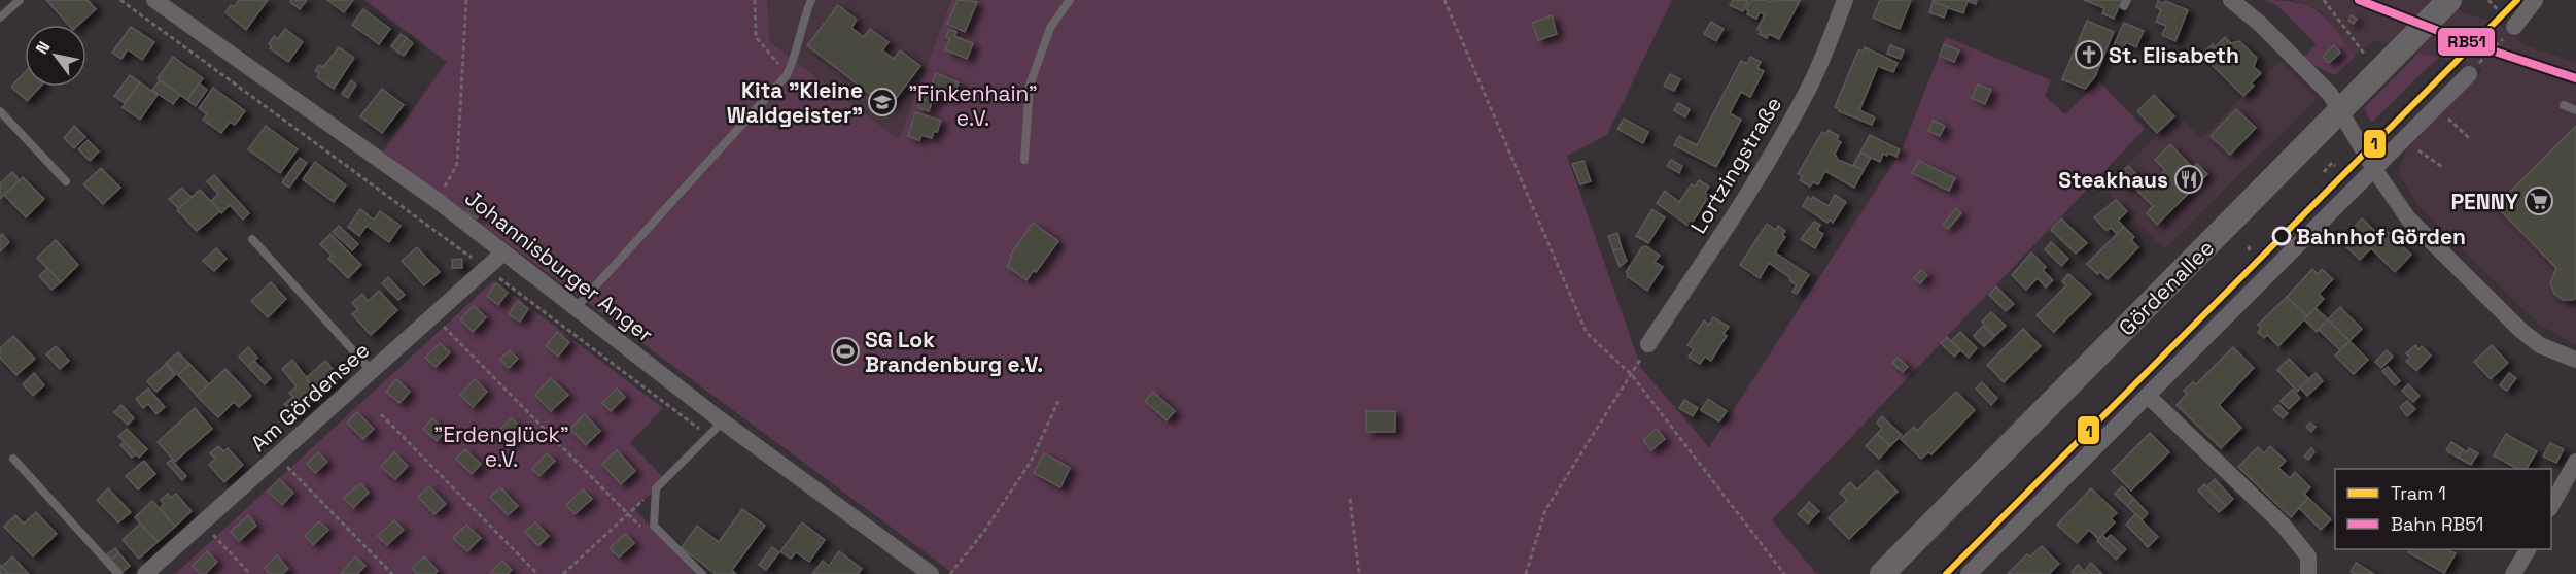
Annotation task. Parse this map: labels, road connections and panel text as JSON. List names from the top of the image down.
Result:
{
  "streets": {
    "street": [
      "Lortzingstraße",
      "Johannisburger Anger",
      "Gördenallee",
      "Am Gördensee"
    ]
  },
  "crossings": [
    ["Johannisburger Anger", "Am Gördensee"]
  ],
  "parks": ["\"Finkenhain\" e.V.", "\"Erdenglück\" e.V."],
  "places": {
    "church": ["St. Elisabeth"],
    "school or university": ["Kita \"Kleine Waldgeister\""],
    "restaurant": ["Steakhaus"],
    "supermarket": ["PENNY"],
    "other": ["Bahnhof Görden"],
    "sports": ["SG Lok Brandenburg e.V."]
  },
  "lines": ["tram line 1", "rail line RB51"],
  "legend": ["Tram 1", "Bahn RB51"],
  "north": "top left"
}
